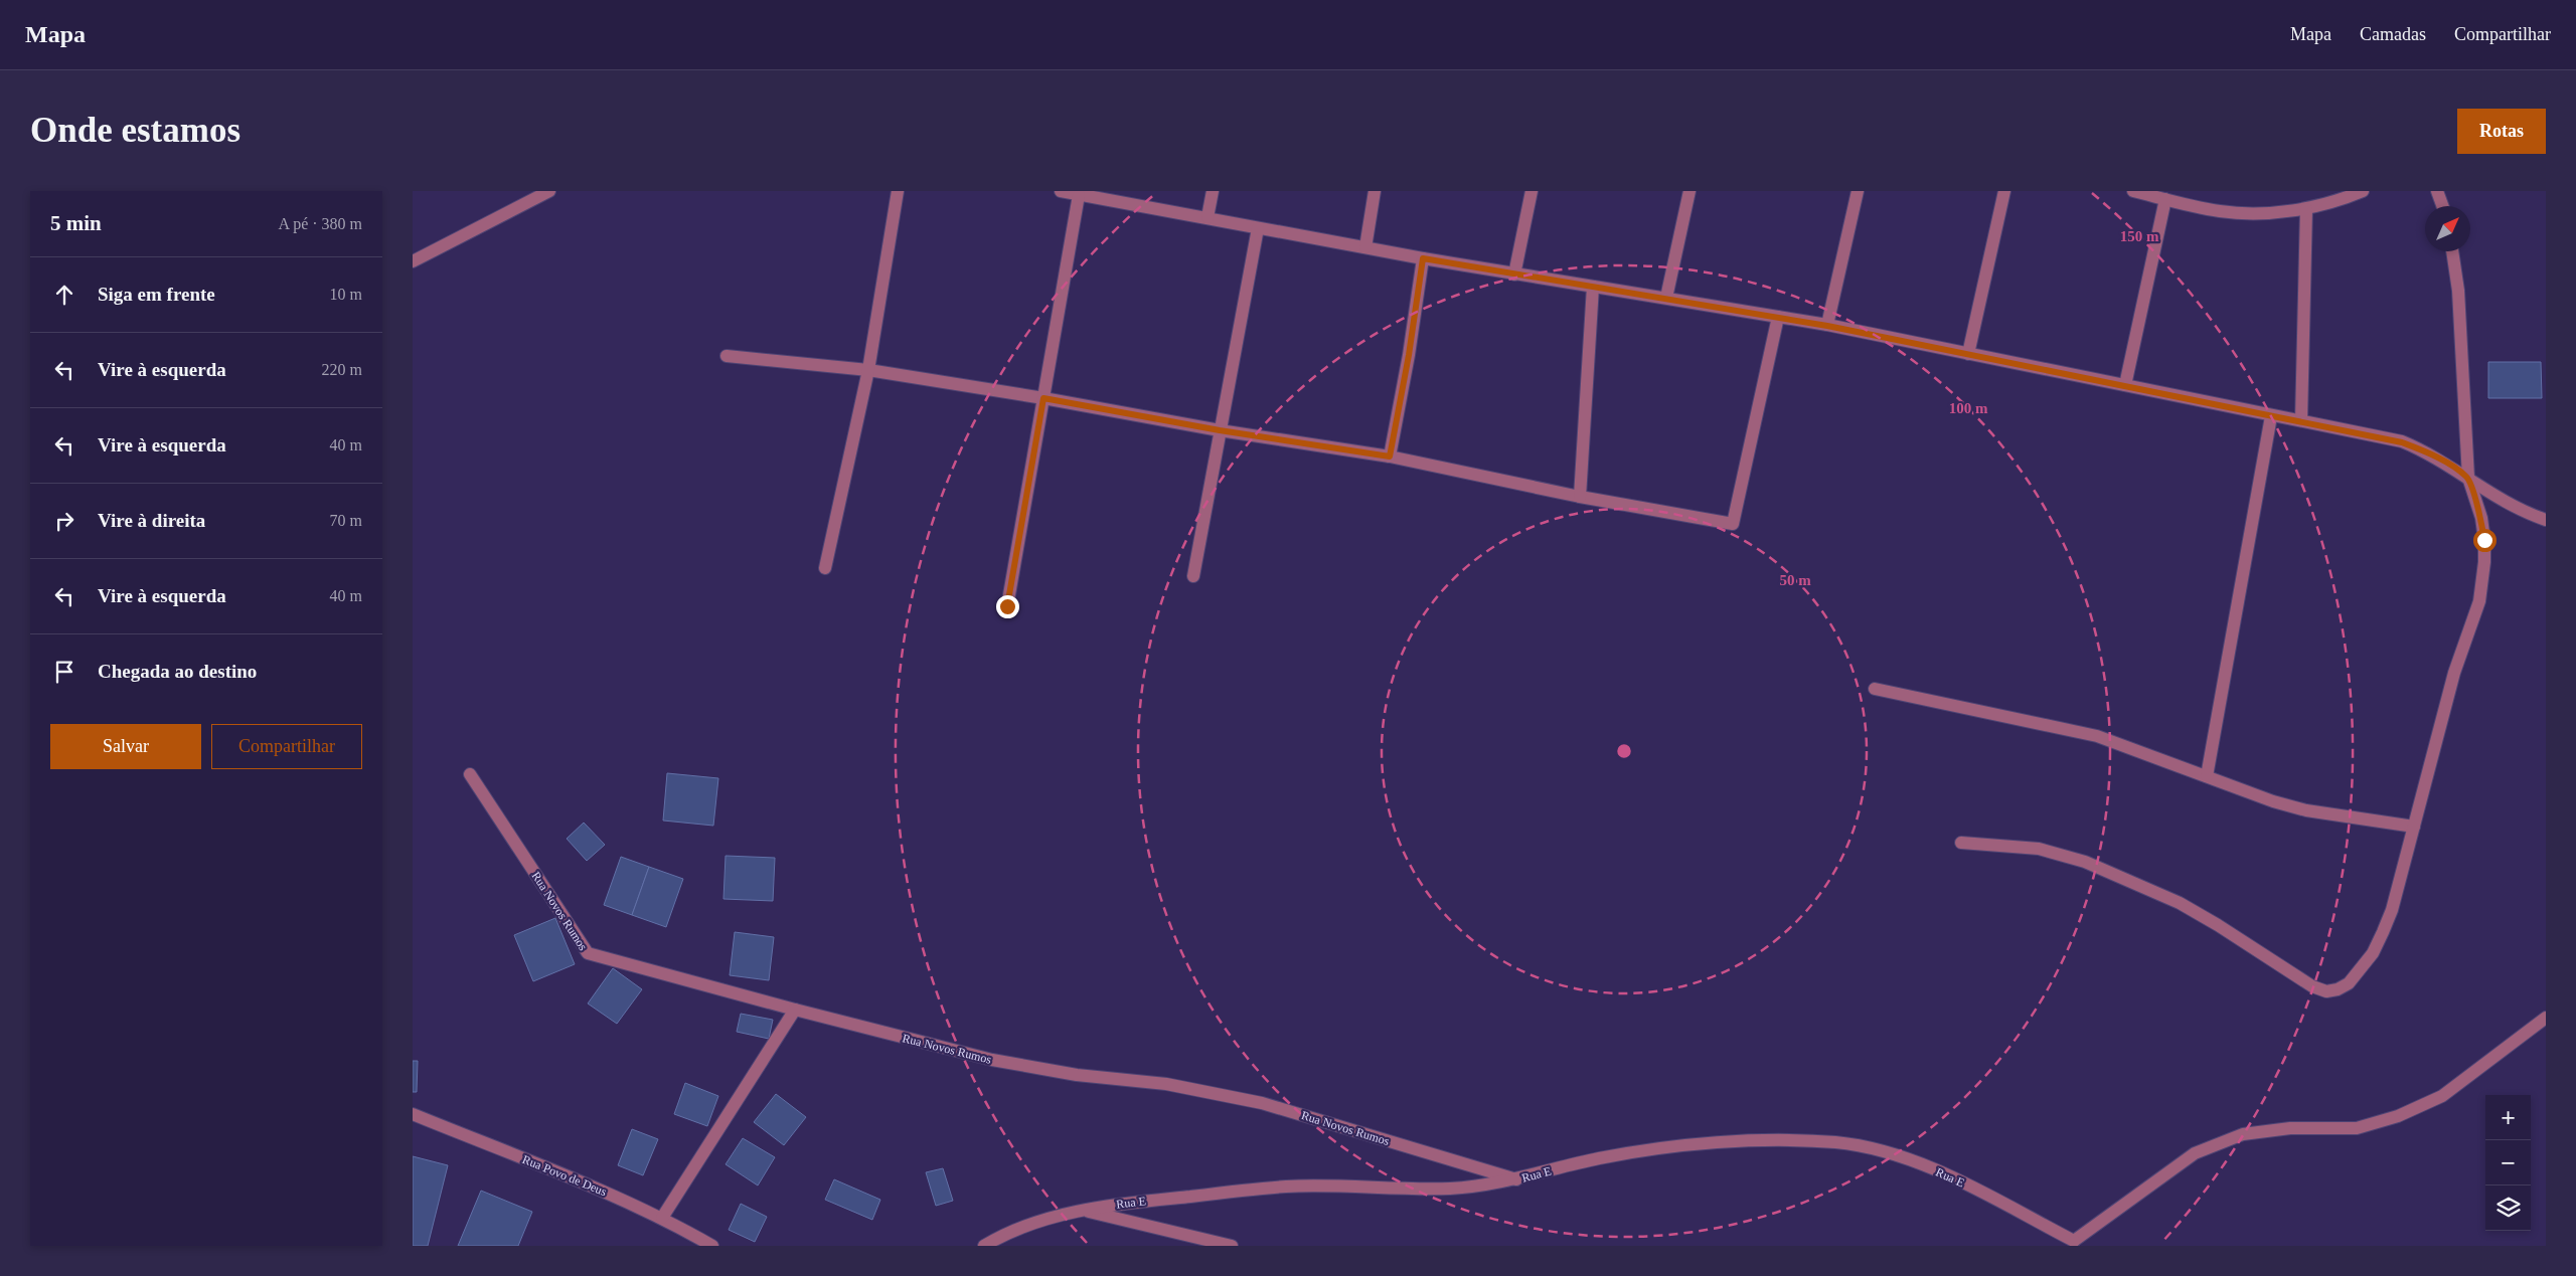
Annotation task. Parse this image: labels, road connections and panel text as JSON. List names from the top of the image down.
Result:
{
  "streets": {
    "street": ["Rua Novos Rumos", "Rua E", "Rua Povo de Deus"]
  },
  "crossings": [
    ["Rua Novos Rumos", "Rua E"]
  ],
  "north": "top right",
  "page": {
    "header": "Mapa",
    "nav": ["Mapa", "Camadas", "Compartilhar"],
    "buttons": [
      "Rotas",
      ["Salvar", "Compartilhar"]
    ],
    "title": "Onde estamos",
    "heading": ["5 min", "A pé · 380 m"],
    "list": [
      ["Siga em frente", "10 m"],
      ["Vire à esquerda", "220 m"],
      ["Vire à esquerda", "40 m"],
      ["Vire à direita", "70 m"],
      ["Vire à esquerda", "40 m"],
      "Chegada ao destino"
    ],
    "map_buttons": ["+", "−"]
  },
  "rings": ["150 m", "100 m", "50 m"]
}
